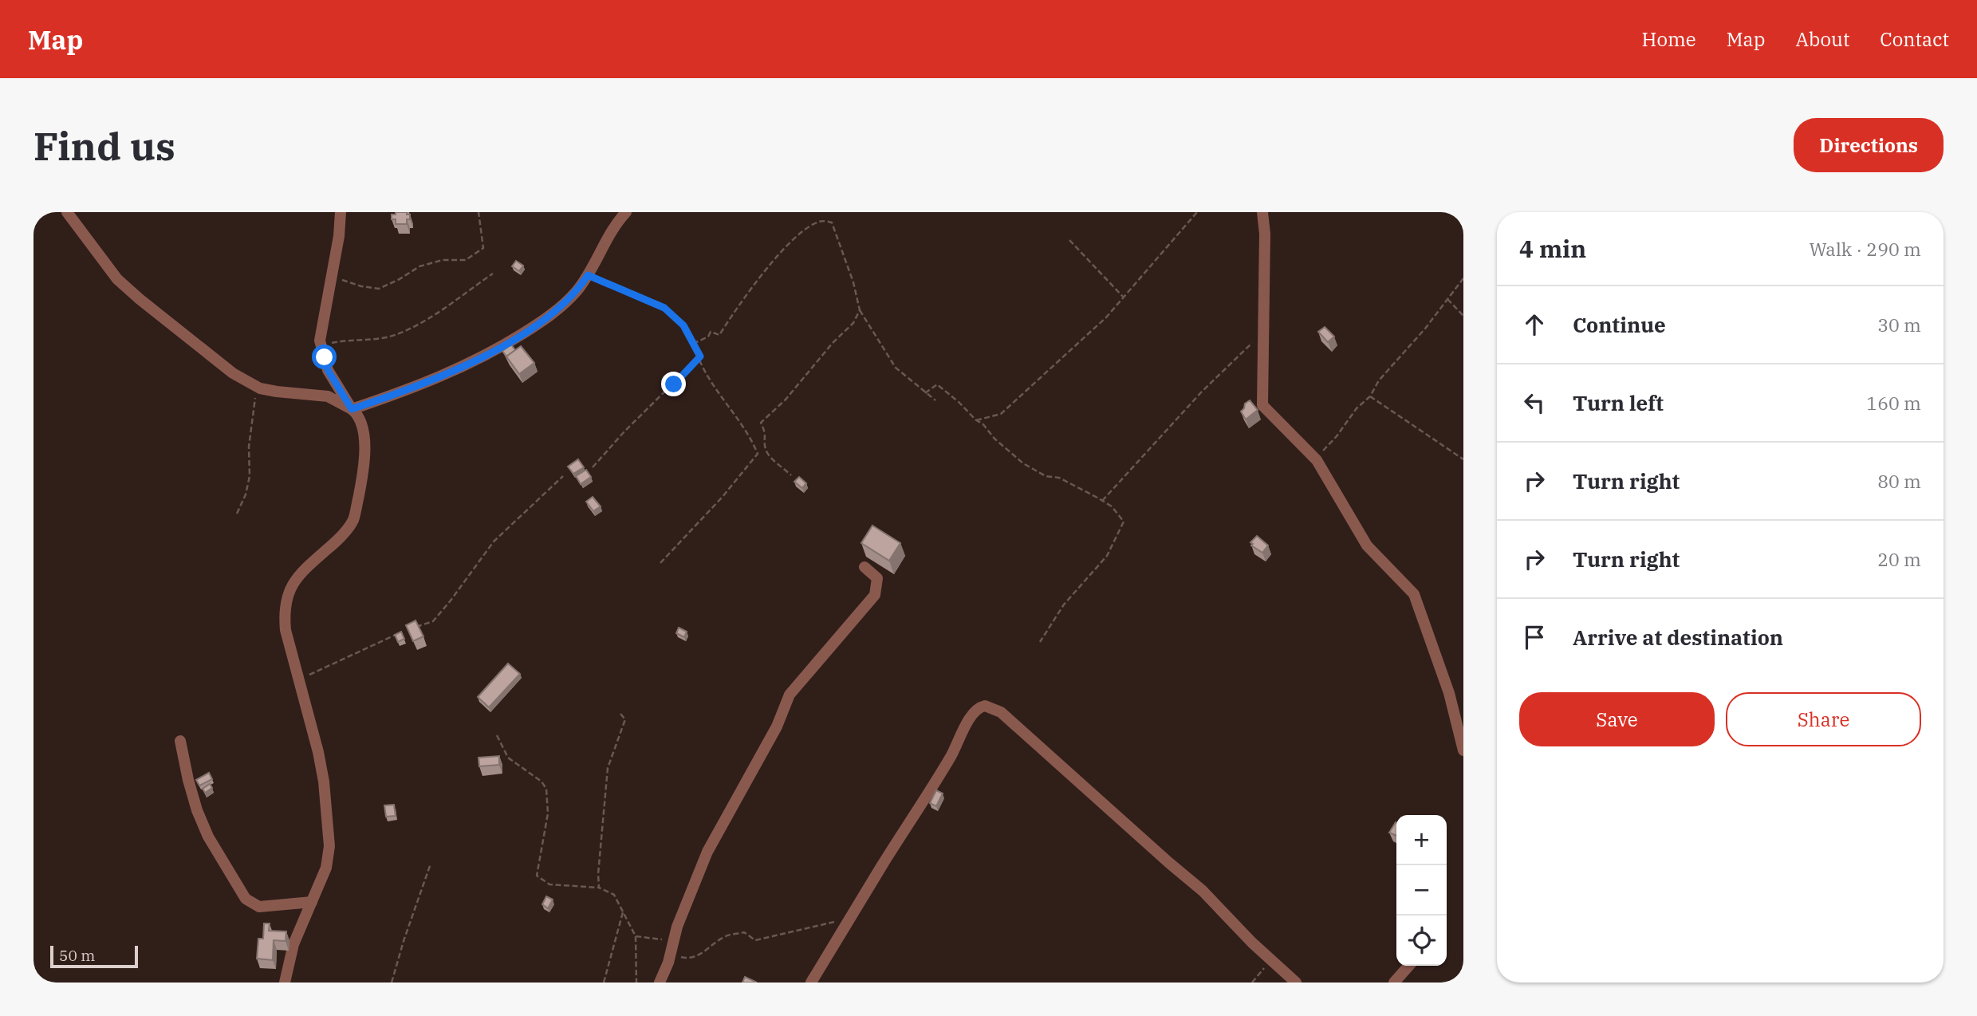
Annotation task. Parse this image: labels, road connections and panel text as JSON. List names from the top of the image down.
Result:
{
  "scale_bar": "50 m",
  "page": {
    "header": "Map",
    "nav": [
      "Home",
      "Map",
      "About",
      "Contact"
    ],
    "buttons": [
      "Directions",
      ["Save", "Share"]
    ],
    "title": "Find us",
    "heading": ["4 min", "Walk · 290 m"],
    "list": [
      ["Continue", "30 m"],
      ["Turn left", "160 m"],
      ["Turn right", "80 m"],
      ["Turn right", "20 m"],
      "Arrive at destination"
    ],
    "map_buttons": ["+", "−"],
    "scale": "50 m"
  }
}
